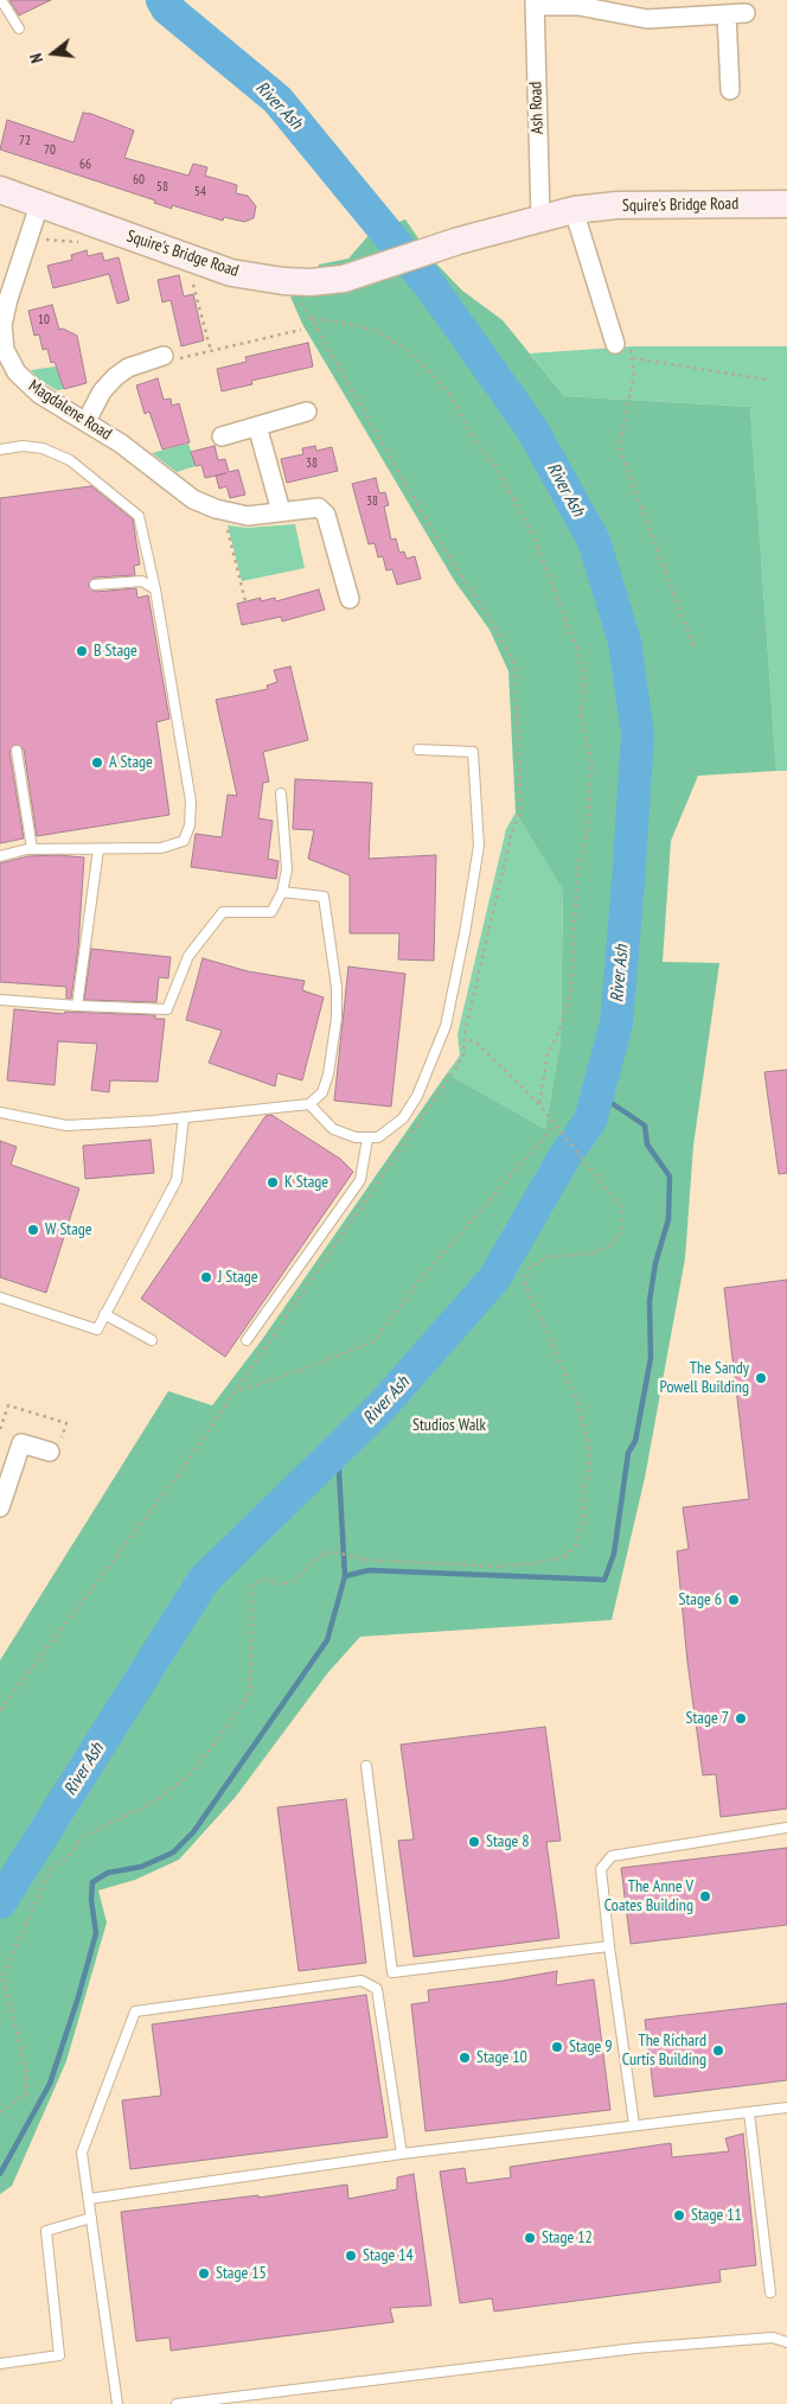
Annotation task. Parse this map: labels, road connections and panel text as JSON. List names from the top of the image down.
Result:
{
  "streets": {
    "street": ["Ash Road", "Squire's Bridge Road", "Magdalene Road"]
  },
  "crossings": [
    ["Ash Road", "Squire's Bridge Road"],
    ["Squire's Bridge Road", "Magdalene Road"]
  ],
  "water": ["River Ash"],
  "parks": ["Studios Walk"],
  "places": [
    "B Stage",
    "A Stage",
    "K Stage",
    "W Stage",
    "J Stage",
    "The Sandy Powell Building",
    "Stage 6",
    "Stage 7",
    "Stage 8",
    "The Anne V Coates Building",
    "Stage 9",
    "The Richard Curtis Building",
    "Stage 10",
    "Stage 11",
    "Stage 12",
    "Stage 14",
    "Stage 15"
  ],
  "house_numbers": [
    "72",
    "70",
    "66",
    "60",
    "58",
    "54",
    "10",
    "38",
    "38"
  ],
  "north": "left"
}
